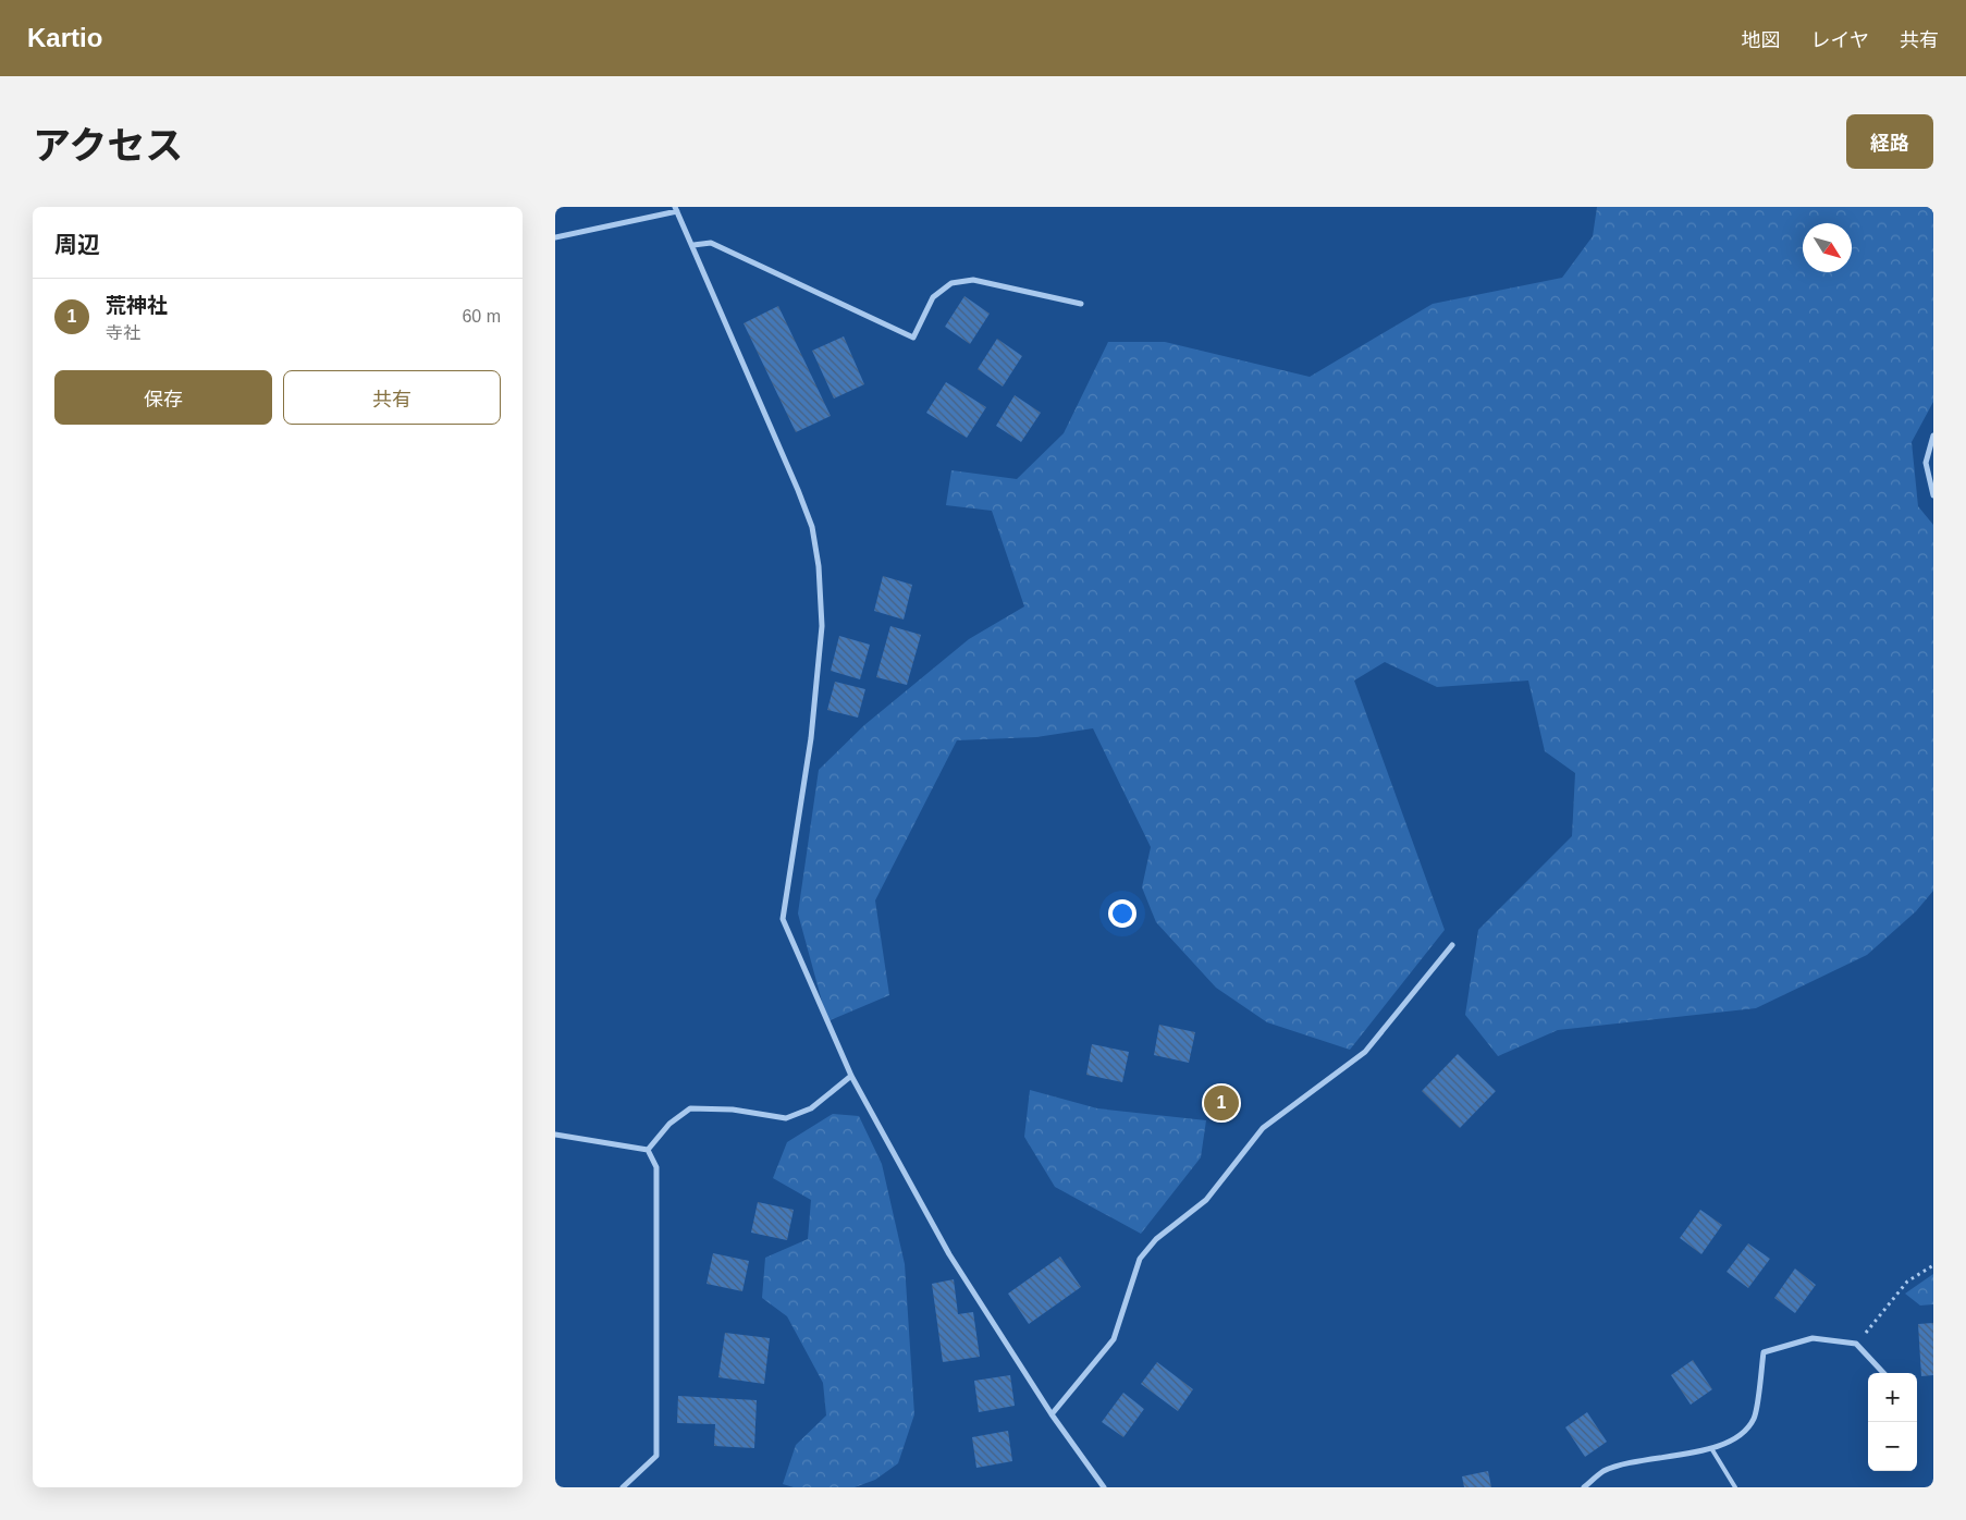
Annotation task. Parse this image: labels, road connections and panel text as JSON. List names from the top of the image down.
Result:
{
  "north": "bottom right",
  "page": {
    "header": "Kartio",
    "nav": ["地図", "レイヤ", "共有"],
    "title": "アクセス",
    "buttons": [
      "経路",
      ["保存", "共有"]
    ],
    "heading": "周辺",
    "list": [
      {
        "mark": "1",
        "name": "荒神社",
        "note": "寺社",
        "value": "60 m"
      }
    ],
    "pins": "1",
    "map_buttons": ["+", "−"]
  }
}
